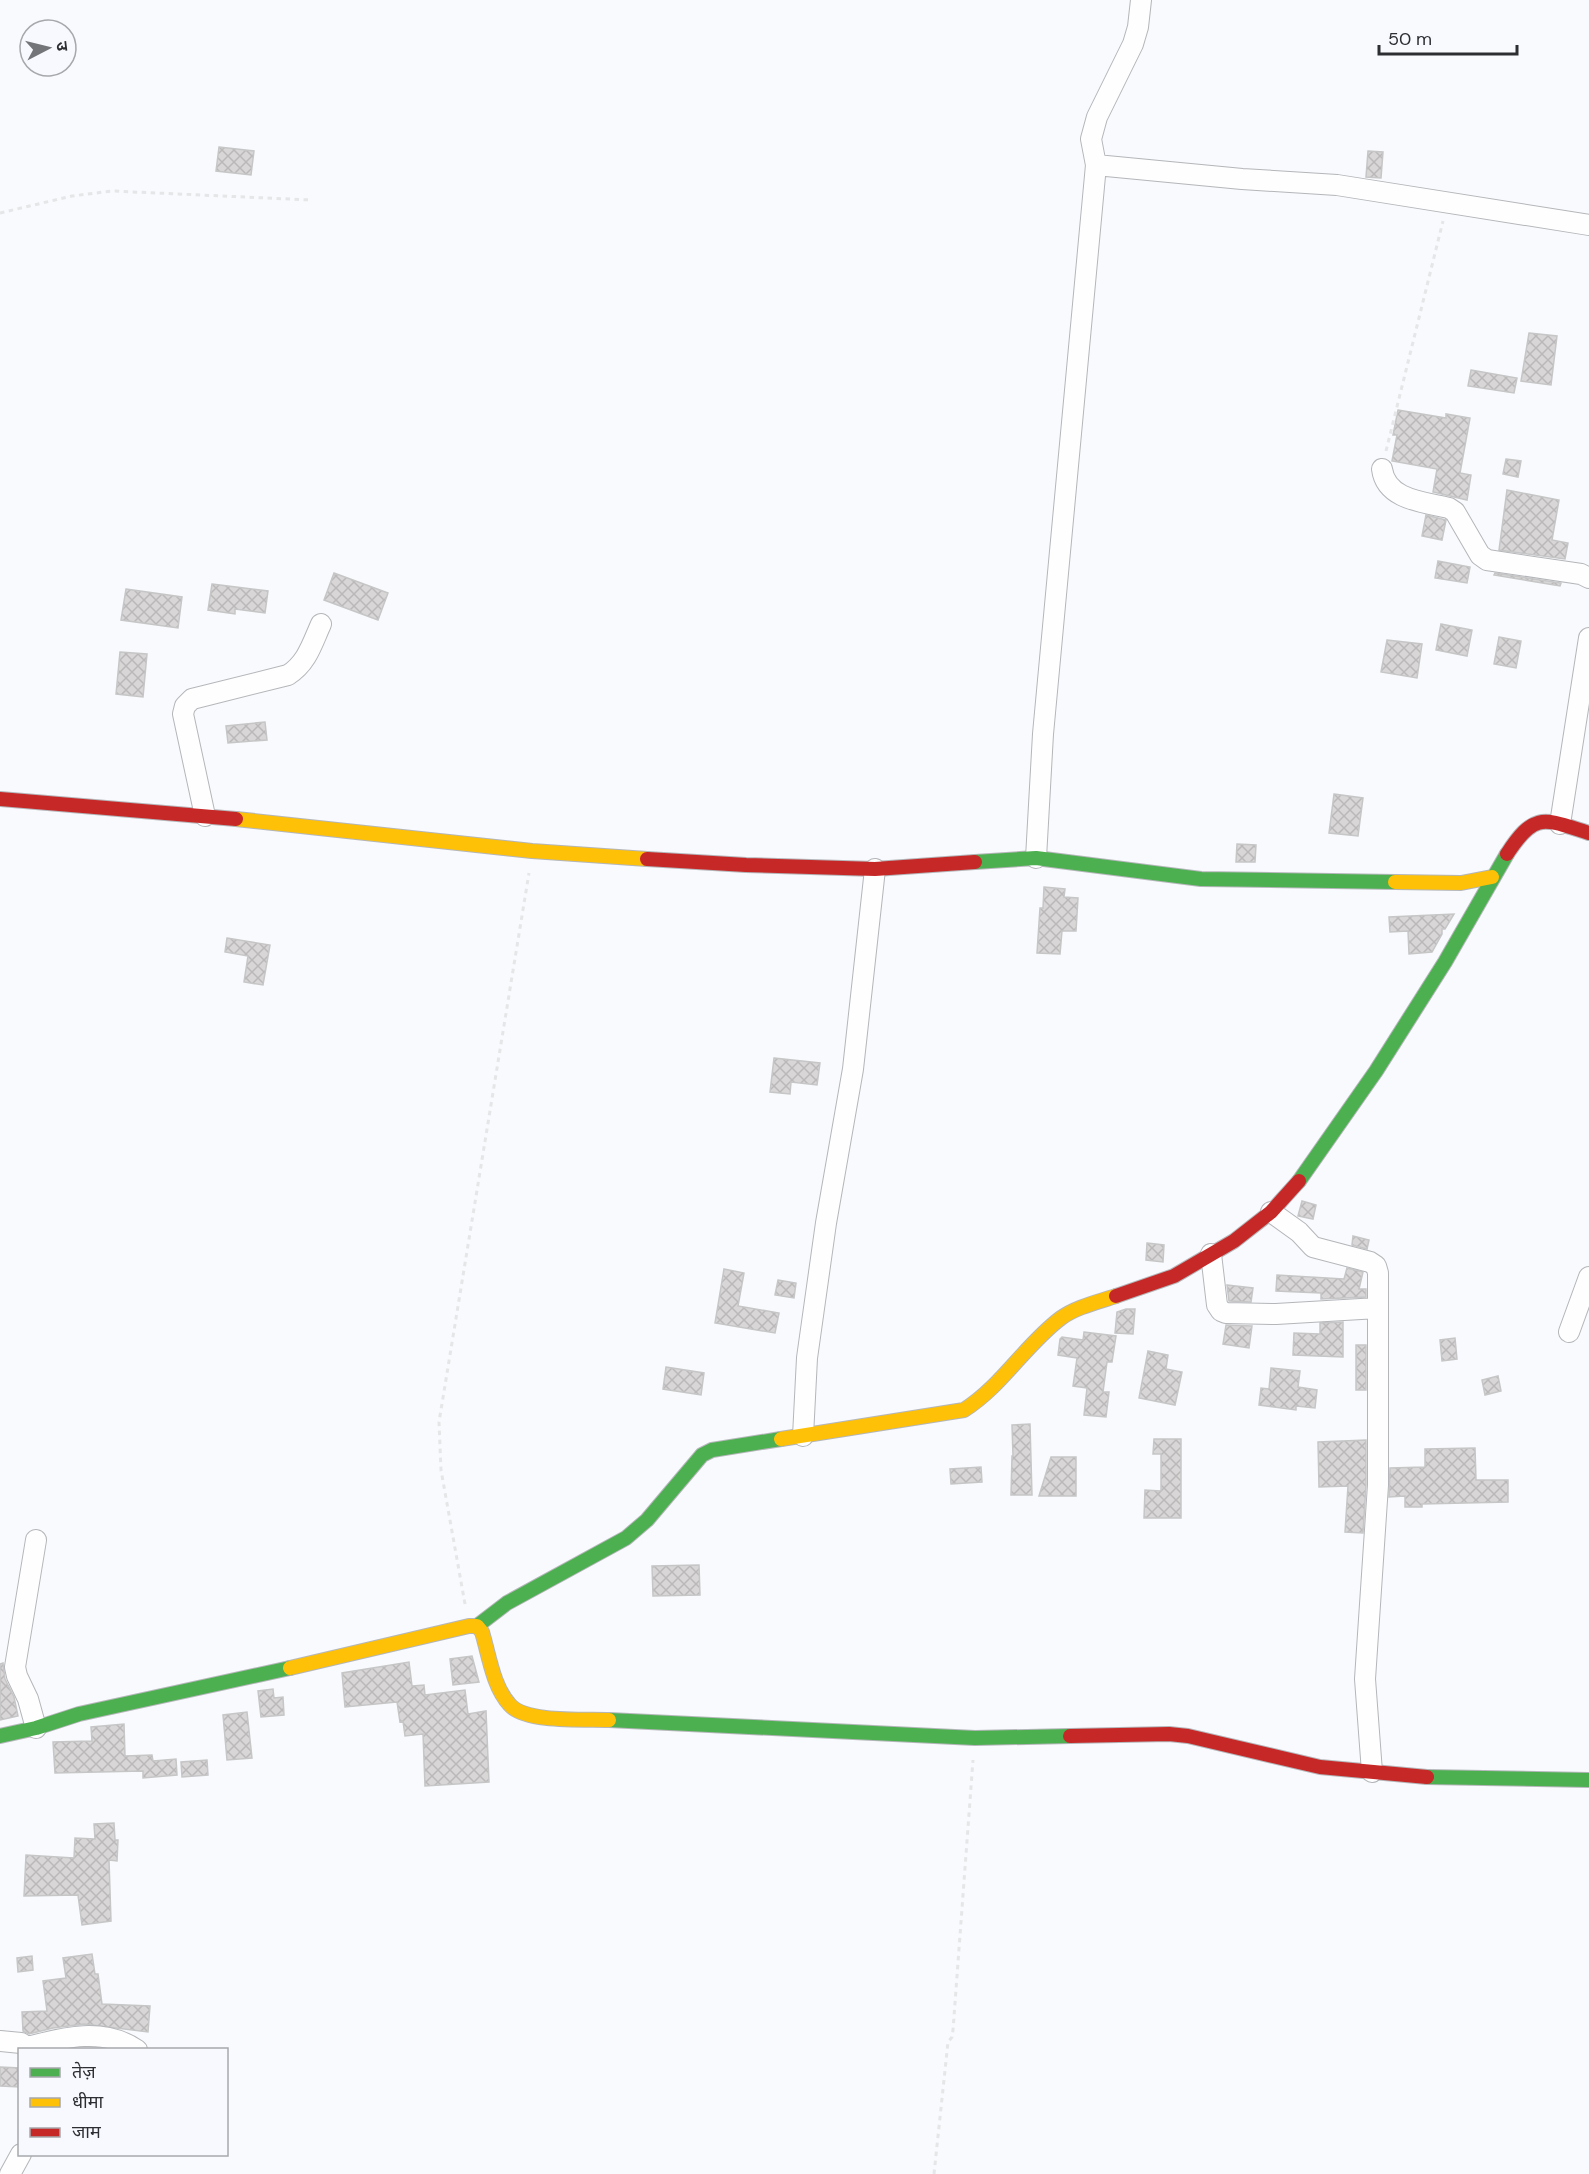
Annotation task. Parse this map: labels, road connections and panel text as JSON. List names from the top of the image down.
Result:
{
  "legend": ["तेज़", "धीमा", "जाम"],
  "scale_bar": "50 m",
  "north": "right"
}
